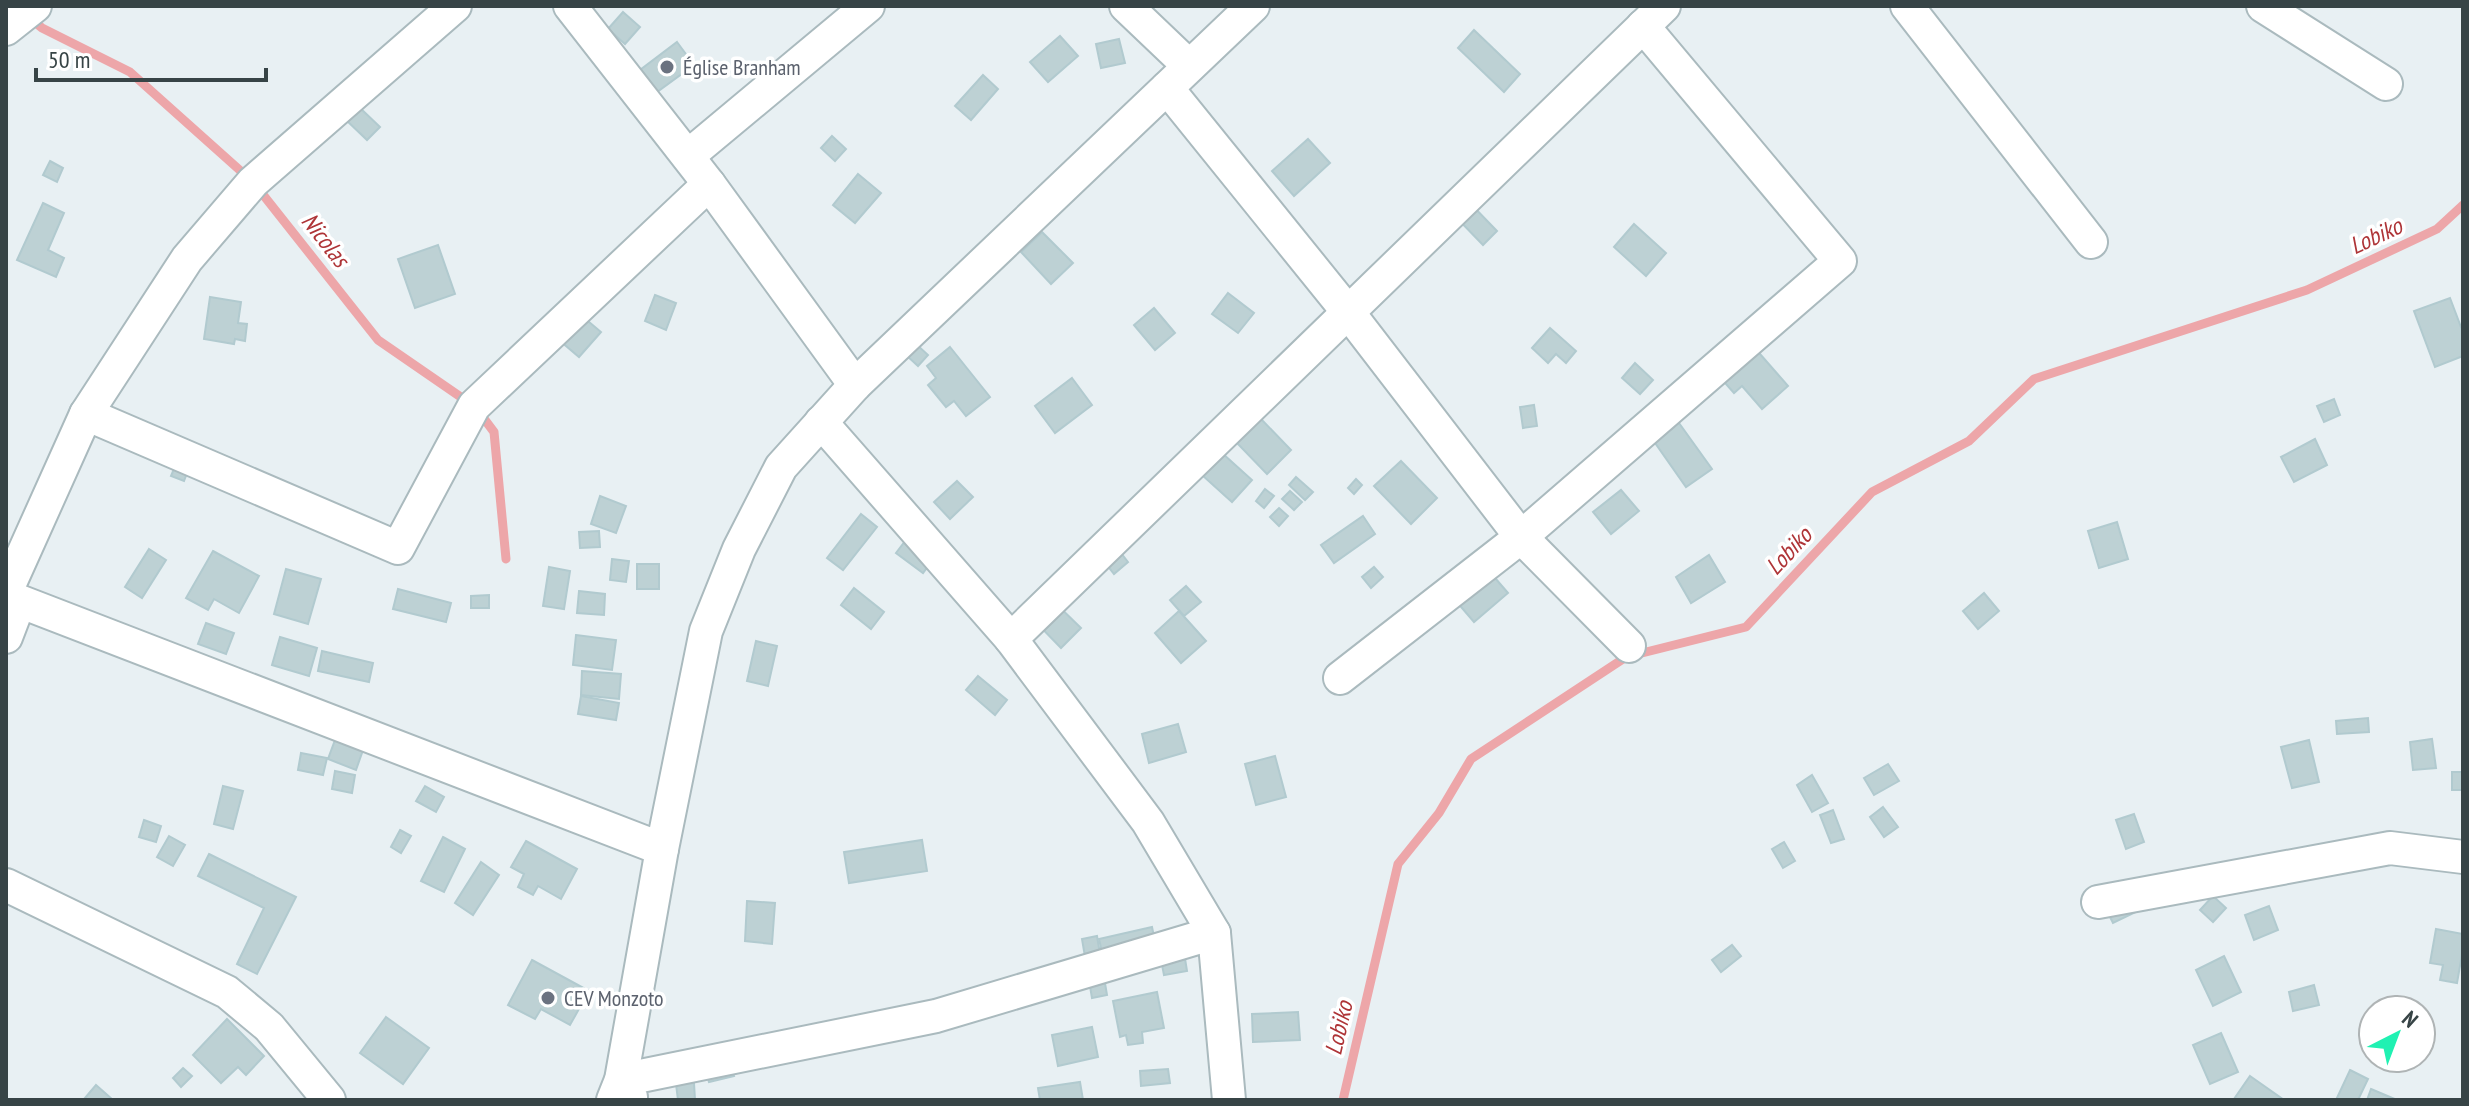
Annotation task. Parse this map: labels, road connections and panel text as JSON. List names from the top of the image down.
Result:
{
  "water": ["Lobiko", "Nicolas"],
  "places": ["Église Branham", "CEV Monzoto"],
  "scale_bar": "50 m",
  "north": "top right"
}
